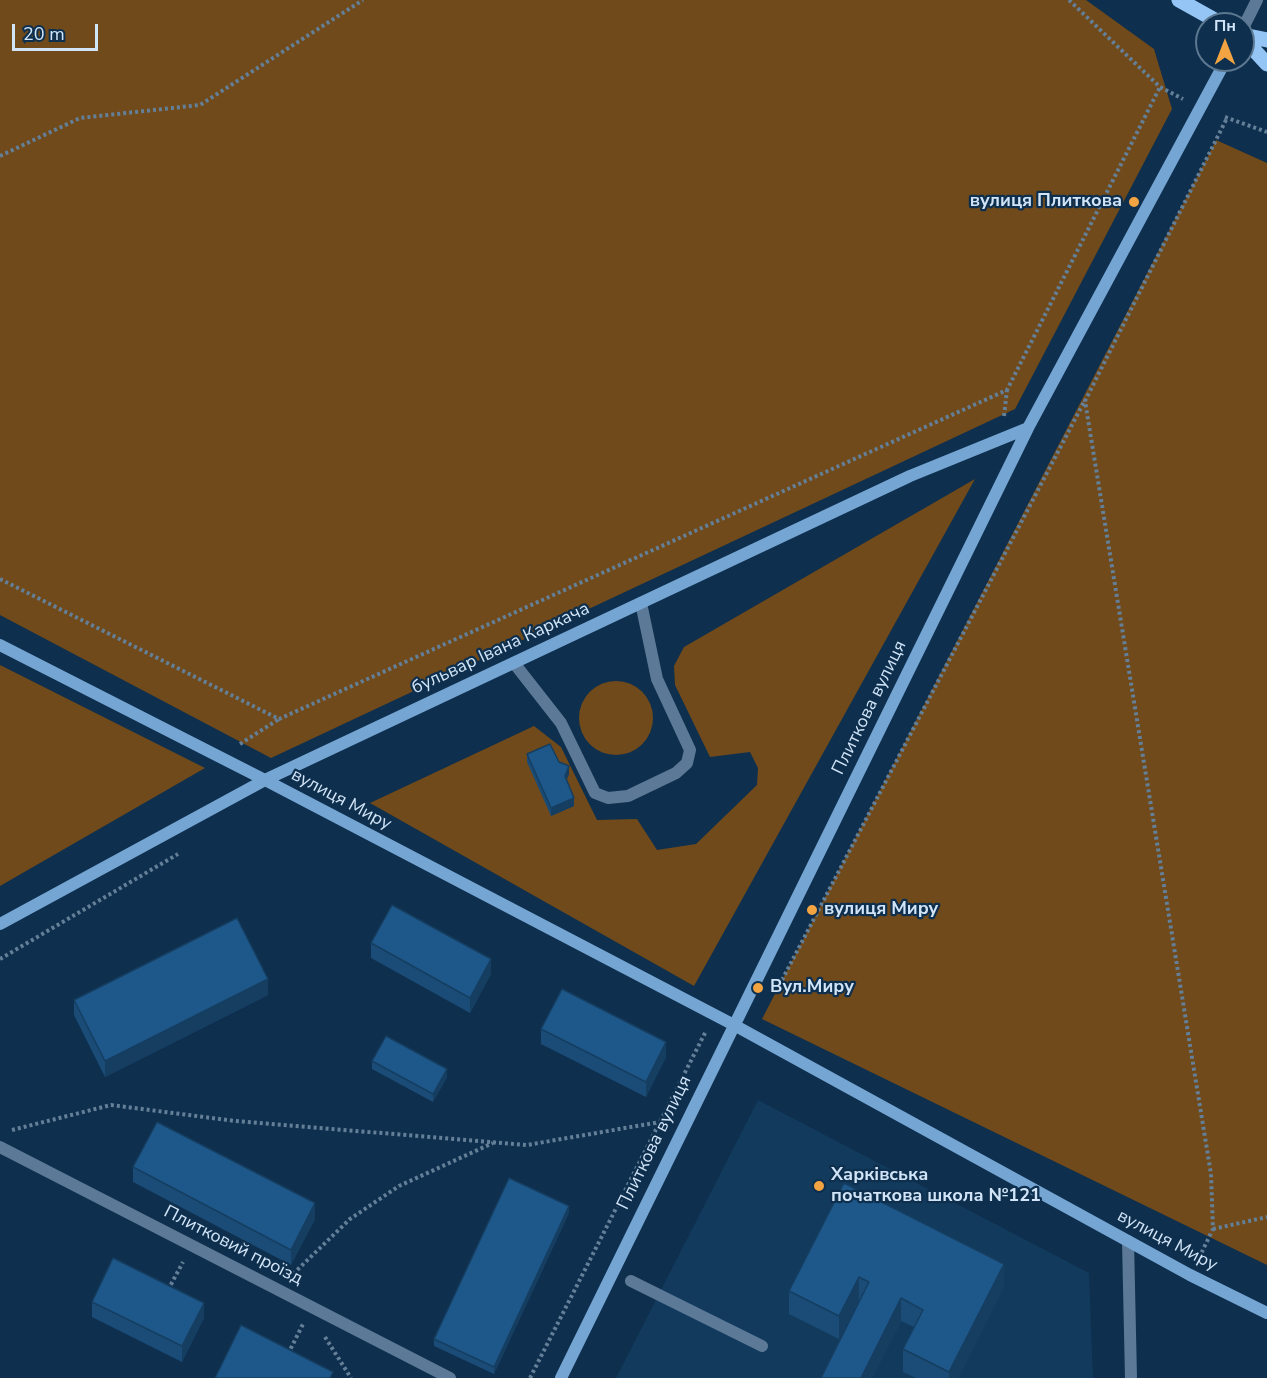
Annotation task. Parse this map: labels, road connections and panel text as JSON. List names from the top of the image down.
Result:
{
  "streets": {
    "street": [
      "бульвар Івана Каркача",
      "Плиткова вулиця",
      "вулиця Миру",
      "Плитковий проїзд"
    ]
  },
  "crossings": [
    ["бульвар Івана Каркача", "Плиткова вулиця"],
    ["бульвар Івана Каркача", "вулиця Миру"],
    ["Плиткова вулиця", "вулиця Миру"]
  ],
  "places": [
    "вулиця Плиткова",
    "вулиця Миру",
    "Вул.Миру",
    "Харківська початкова школа №121"
  ],
  "scale_bar": "20 m",
  "north": "top"
}
